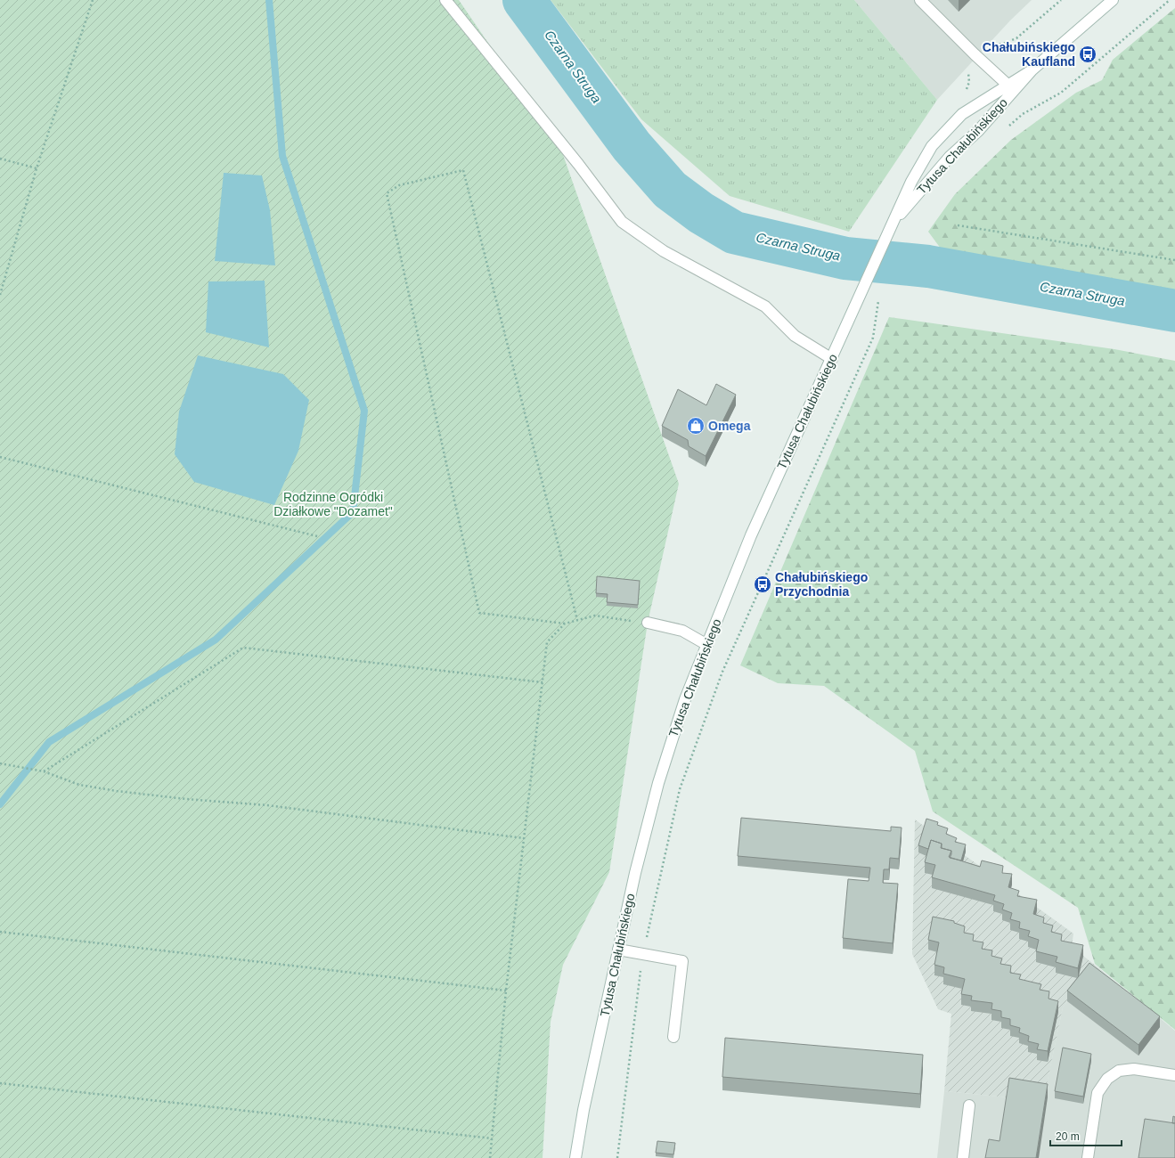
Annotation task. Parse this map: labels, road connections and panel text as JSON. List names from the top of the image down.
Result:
{
  "streets": {
    "street": ["Tytusa Chałubińskiego"]
  },
  "water": ["Czarna Struga"],
  "parks": ["Rodzinne Ogródki Działkowe \"Dozamet\""],
  "places": {
    "bus stop": ["Chałubińskiego Kaufland", "Chałubińskiego Przychodnia"],
    "shop": ["Omega"]
  },
  "scale_bar": "20 m"
}
